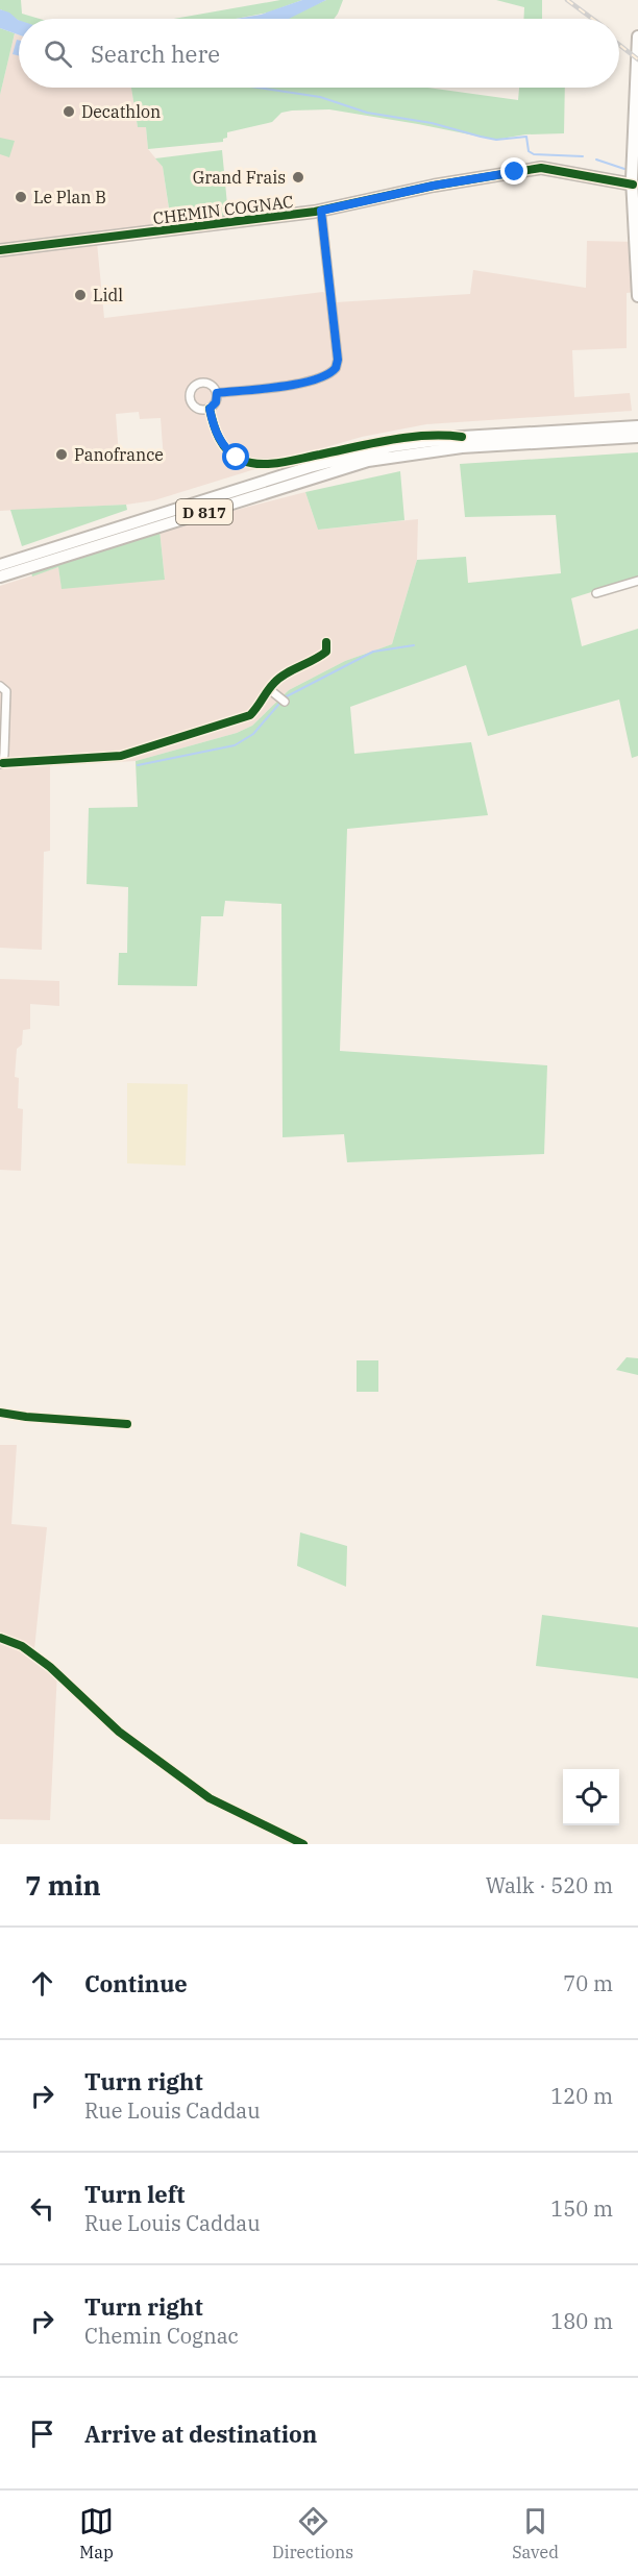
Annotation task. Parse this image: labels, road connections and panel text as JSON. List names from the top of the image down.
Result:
{
  "streets": {
    "main road": ["CHEMIN COGNAC", "D 817"]
  },
  "places": [
    "Decathlon",
    "Grand Frais",
    "Le Plan B",
    "Lidl",
    "Panofrance"
  ],
  "page": {
    "search": "Search here",
    "heading": ["7 min", "Walk · 520 m"],
    "list": [
      ["Continue", "70 m"],
      ["Turn right", "Rue Louis Caddau", "120 m"],
      ["Turn left", "Rue Louis Caddau", "150 m"],
      ["Turn right", "Chemin Cognac", "180 m"],
      "Arrive at destination"
    ],
    "nav": ["Map", "Directions", "Saved"]
  }
}
